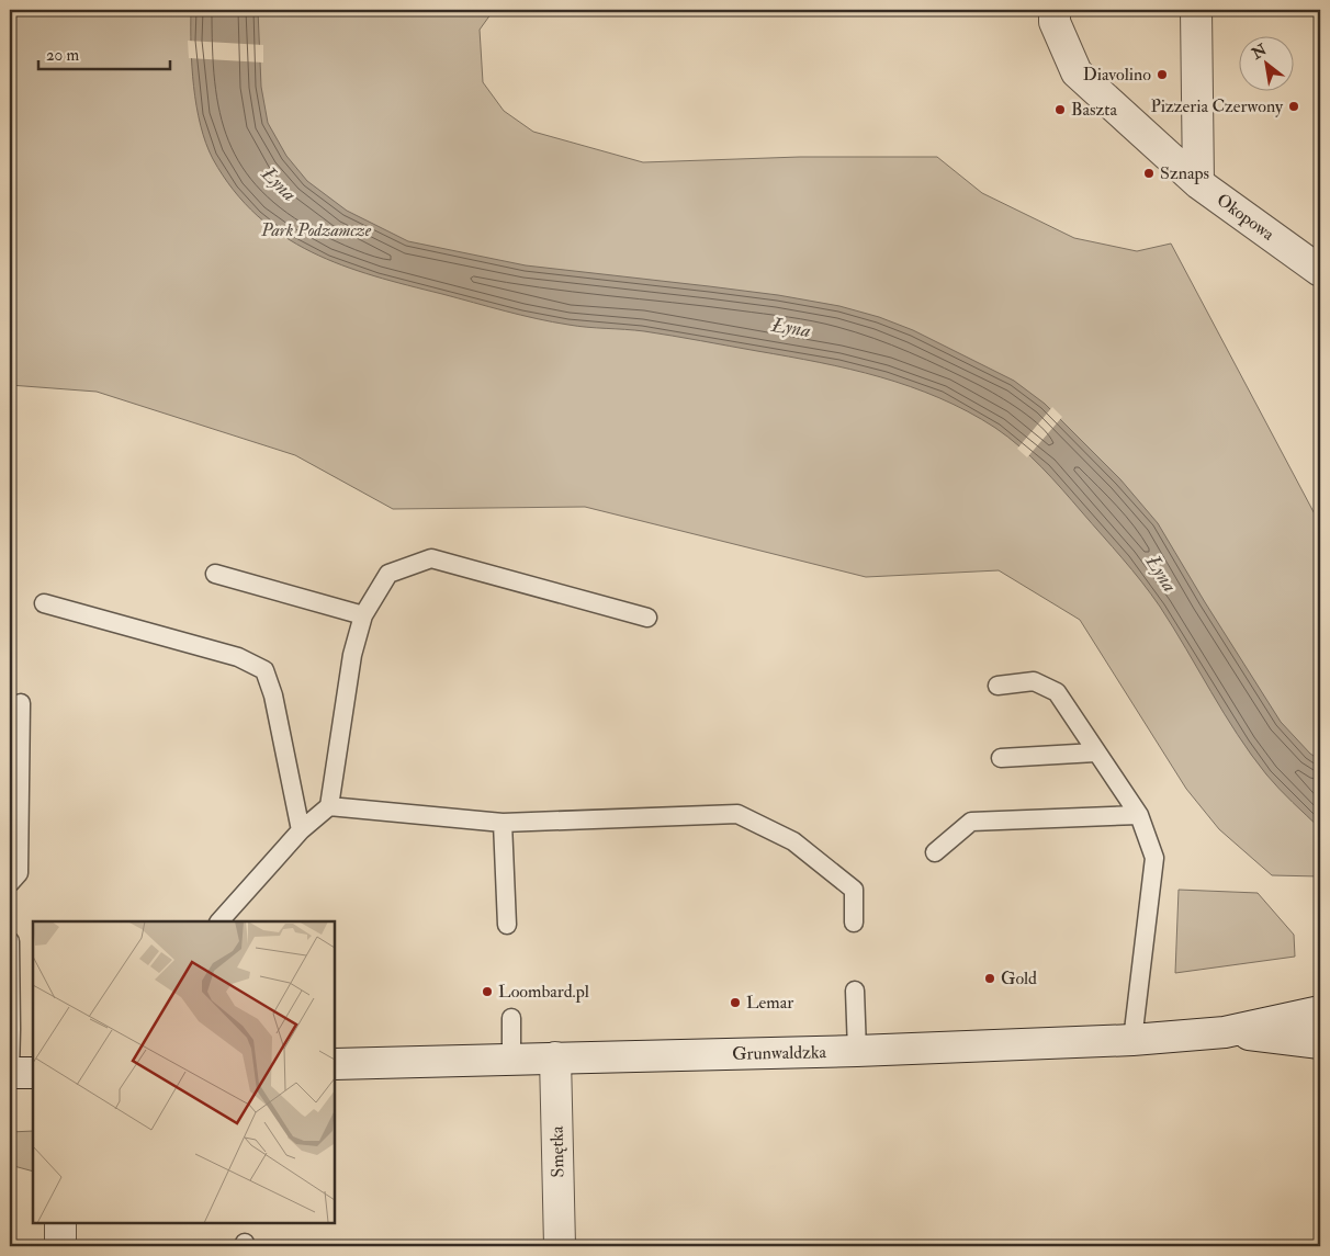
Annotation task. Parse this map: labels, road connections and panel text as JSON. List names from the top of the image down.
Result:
{
  "streets": {
    "street": ["Okopowa", "Grunwaldzka", "Smętka"]
  },
  "crossings": [
    ["Grunwaldzka", "Smętka"]
  ],
  "water": ["Łyna"],
  "parks": ["Park Podzamcze"],
  "places": [
    "Diavolino",
    "Pizzeria Czerwony",
    "Baszta",
    "Sznaps",
    "Gold",
    "Loombard.pl",
    "Lemar"
  ],
  "scale_bar": "20 m",
  "north": "top left"
}
